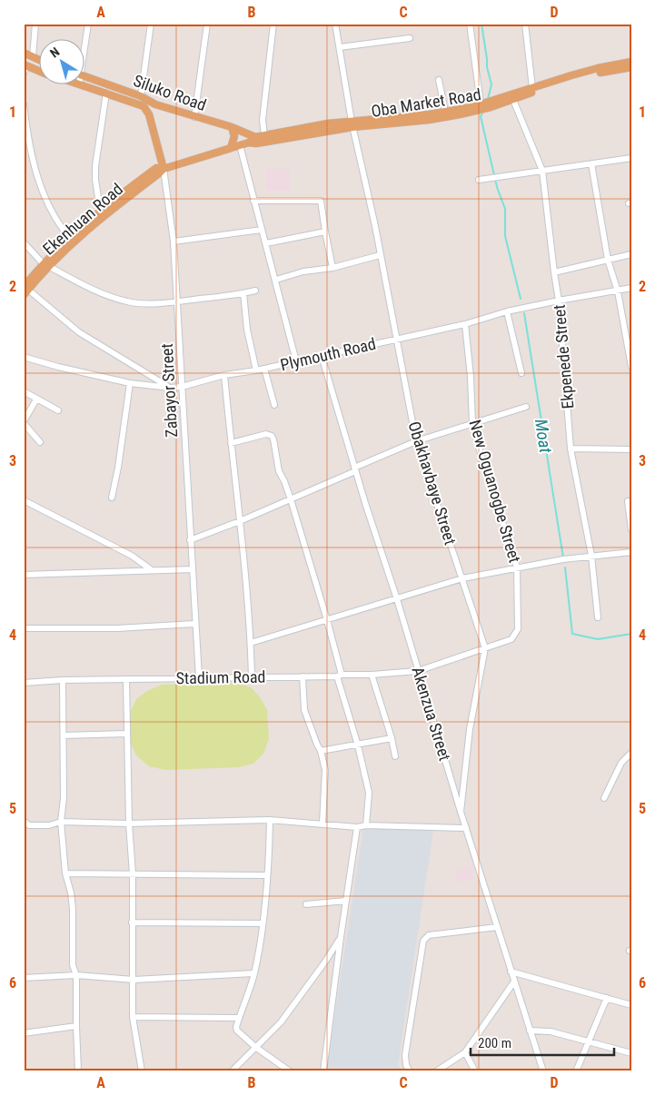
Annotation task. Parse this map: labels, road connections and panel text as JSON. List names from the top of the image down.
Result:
{
  "streets": {
    "main road": [
      "Siluko Road",
      "Oba Market Road",
      "Ekenhuan Road",
      "Zabayor Street"
    ],
    "street": [
      "Plymouth Road",
      "Ekpenede Street",
      "Obakhavbaye Street",
      "New Oguanogbe Street",
      "Stadium Road",
      "Akenzua Street"
    ]
  },
  "crossings": [
    ["Siluko Road", "Oba Market Road"],
    ["Siluko Road", "Ekenhuan Road"],
    ["Siluko Road", "Zabayor Street"],
    ["Oba Market Road", "Ekenhuan Road"],
    ["Oba Market Road", "Ekpenede Street"],
    ["Oba Market Road", "Obakhavbaye Street"],
    ["Ekenhuan Road", "Zabayor Street"],
    ["Plymouth Road", "Ekpenede Street"],
    ["Plymouth Road", "Zabayor Street"],
    ["Plymouth Road", "Obakhavbaye Street"],
    ["Plymouth Road", "New Oguanogbe Street"],
    ["Plymouth Road", "Akenzua Street"],
    ["Zabayor Street", "Stadium Road"],
    ["Obakhavbaye Street", "New Oguanogbe Street"],
    ["Obakhavbaye Street", "Akenzua Street"],
    ["New Oguanogbe Street", "Stadium Road"],
    ["New Oguanogbe Street", "Akenzua Street"],
    ["Stadium Road", "Akenzua Street"]
  ],
  "water": ["Moat"],
  "scale_bar": "200 m",
  "north": "top left",
  "grid": {
    "columns": [
      "A",
      "B",
      "C",
      "D"
    ],
    "rows": [
      "1",
      "2",
      "3",
      "4",
      "5",
      "6"
    ]
  }
}
